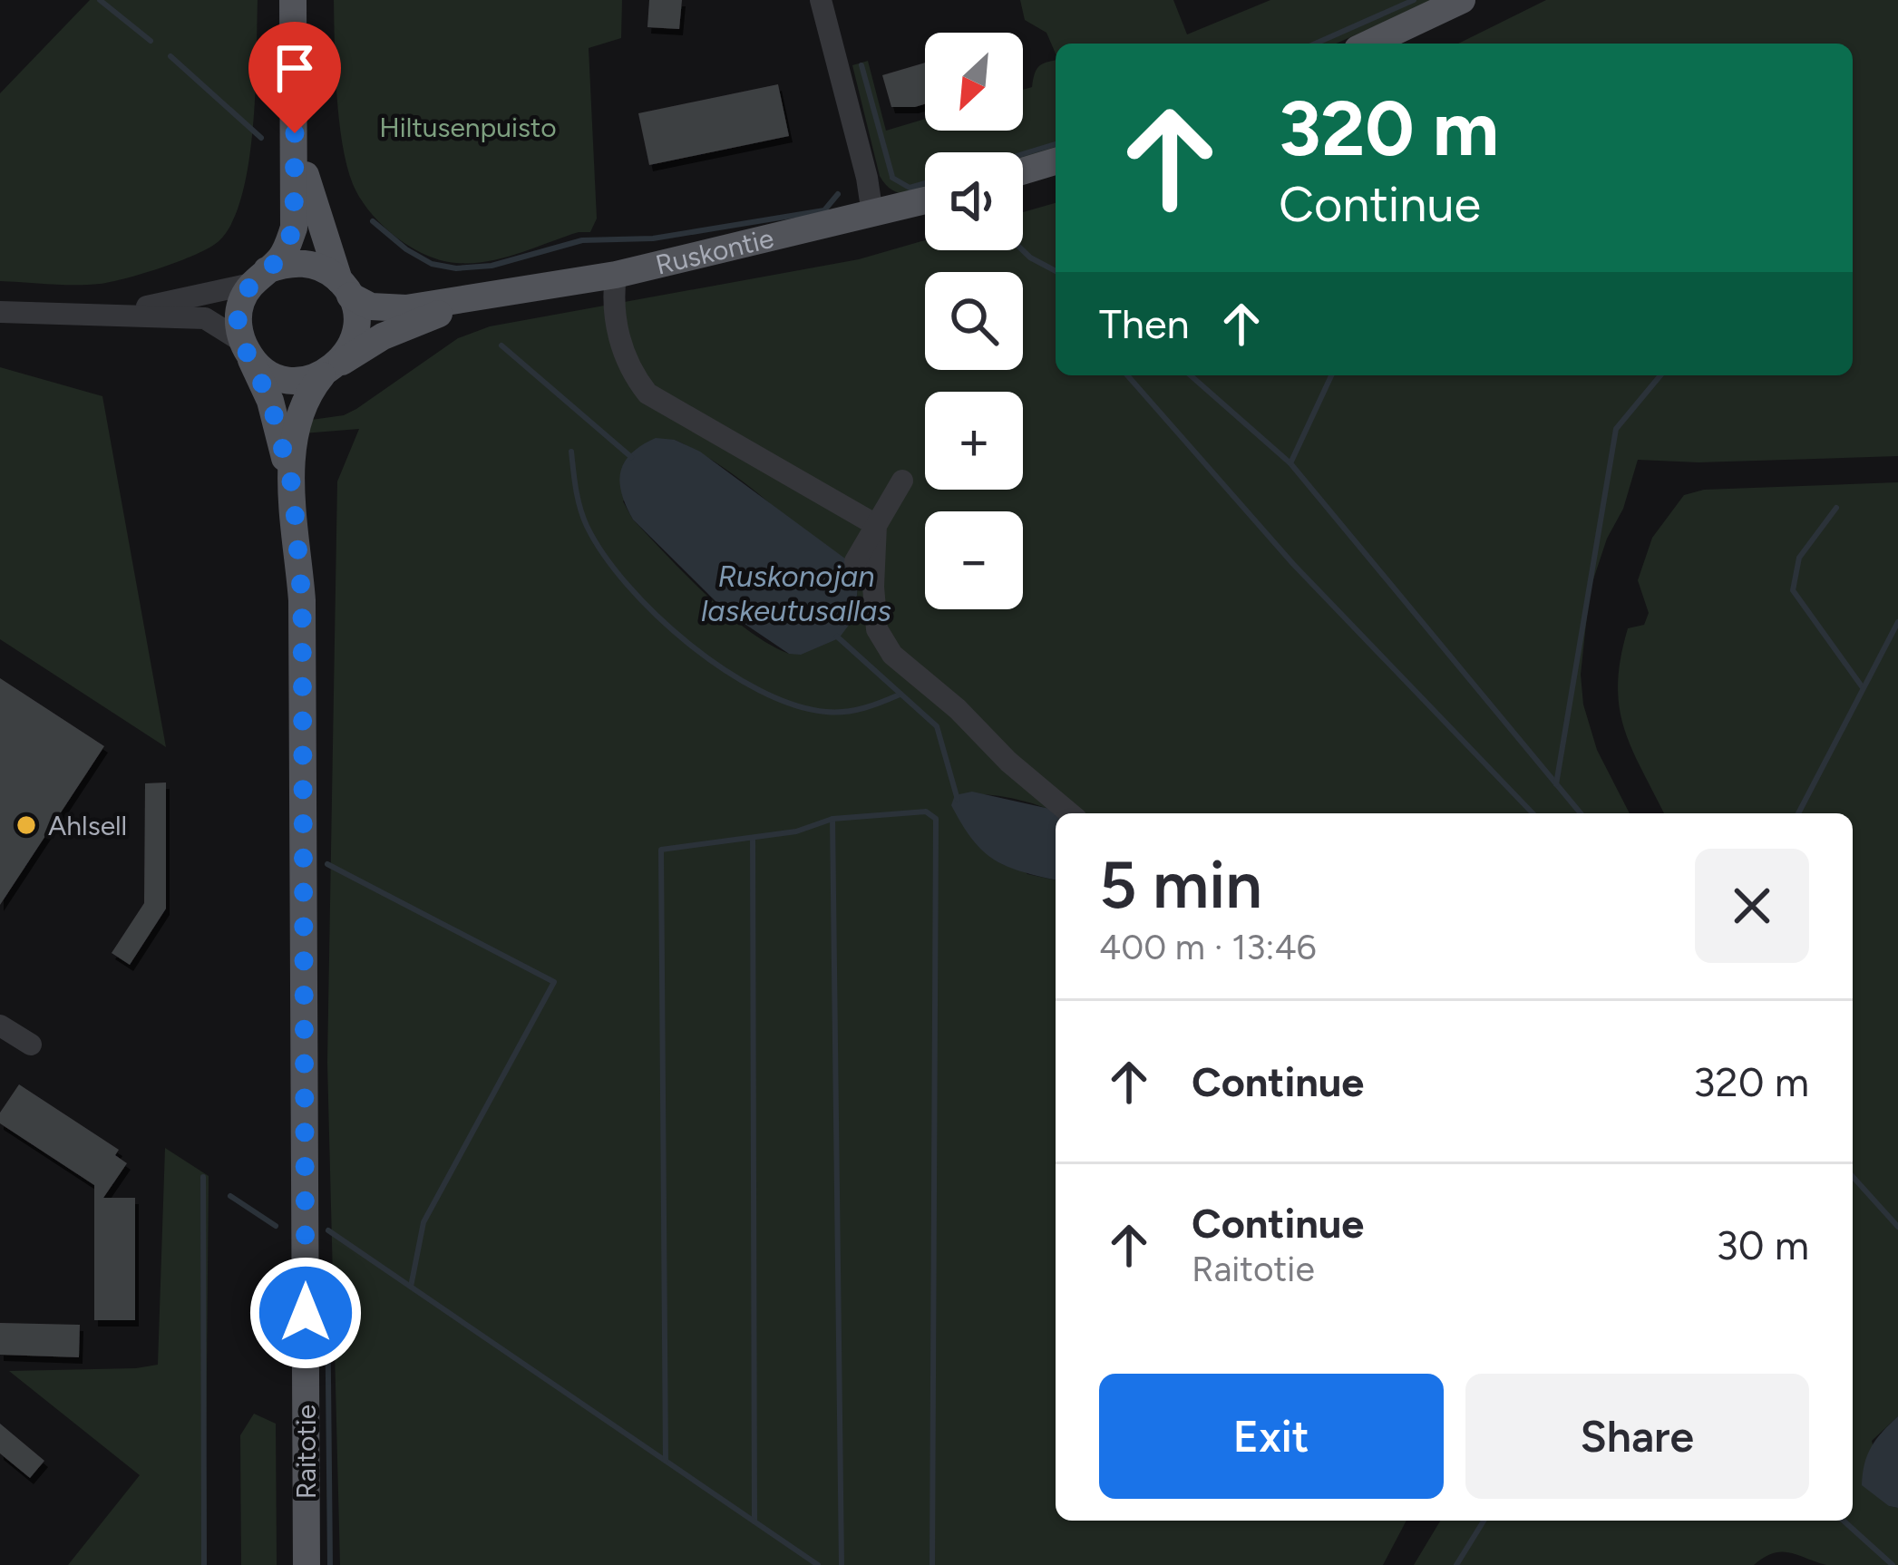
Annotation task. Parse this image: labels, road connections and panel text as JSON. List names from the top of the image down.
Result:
{
  "streets": {
    "main road": ["Ruskontie", "Raitotie"]
  },
  "crossings": [
    ["Ruskontie", "Raitotie"]
  ],
  "water": ["Ruskonojan laskeutusallas"],
  "parks": ["Hiltusenpuisto"],
  "places": ["Ahlsell"],
  "north": "bottom left",
  "page": {
    "map_buttons": ["+", "−"],
    "turn": ["320 m", "Continue"],
    "then": "Then",
    "heading": ["5 min", "400 m · 13:46"],
    "list": [
      {
        "name": "Continue",
        "value": "320 m"
      },
      {
        "name": "Continue",
        "note": "Raitotie",
        "value": "30 m"
      }
    ],
    "buttons": ["Exit", "Share"]
  }
}
